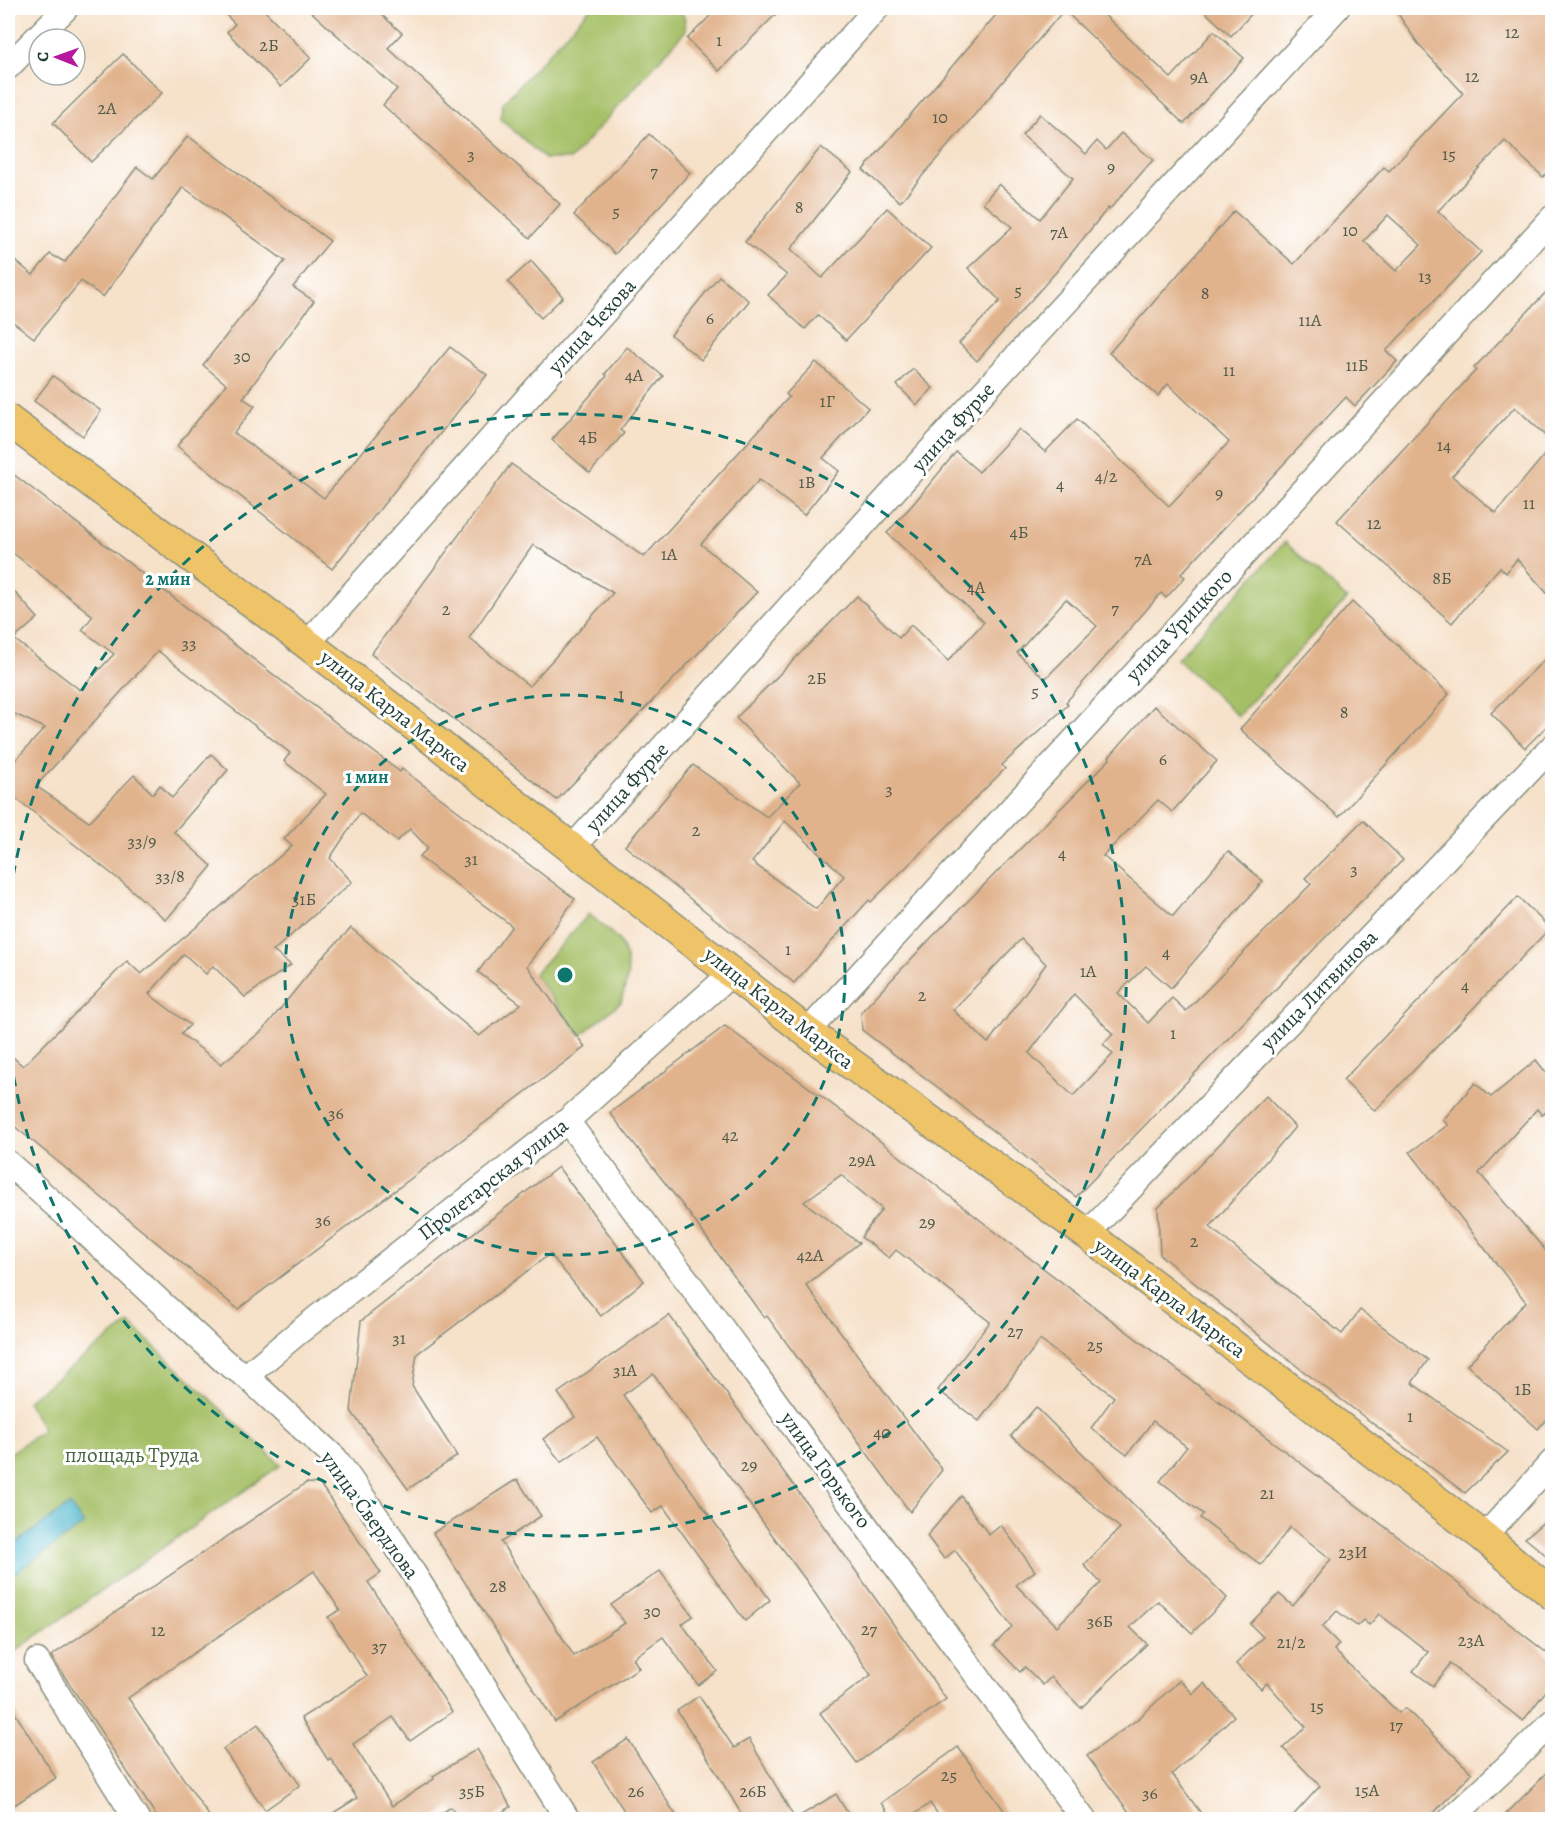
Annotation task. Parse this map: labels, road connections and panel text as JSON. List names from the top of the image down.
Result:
{
  "streets": {
    "main road": ["улица Карла Маркса"],
    "street": [
      "улица Чехова",
      "улица Фурье",
      "улица Урицкого",
      "улица Литвинова",
      "Пролетарская улица",
      "улица Горького",
      "улица Свердлова"
    ]
  },
  "crossings": [
    ["улица Чехова", "улица Карла Маркса"],
    ["улица Фурье", "улица Карла Маркса"],
    ["улица Урицкого", "улица Карла Маркса"],
    ["улица Карла Маркса", "улица Литвинова"],
    ["улица Карла Маркса", "Пролетарская улица"],
    ["Пролетарская улица", "улица Горького"],
    ["Пролетарская улица", "улица Свердлова"]
  ],
  "parks": ["площадь Труда"],
  "house_numbers": [
    "12",
    "1",
    "2Б",
    "12",
    "9А",
    "2А",
    "10",
    "3",
    "15",
    "9",
    "7",
    "8",
    "5",
    "10",
    "7А",
    "13",
    "5",
    "8",
    "6",
    "11А",
    "30",
    "11Б",
    "11",
    "4А",
    "1Г",
    "4Б",
    "14",
    "4/2",
    "1В",
    "4",
    "9",
    "11",
    "12",
    "4Б",
    "1А",
    "7А",
    "8Б",
    "4А",
    "7",
    "2",
    "33",
    "2Б",
    "5",
    "1",
    "8",
    "6",
    "3",
    "2",
    "33/9",
    "4",
    "31",
    "3",
    "33/8",
    "31Б",
    "1",
    "4",
    "1А",
    "4",
    "2",
    "1",
    "36",
    "42",
    "29А",
    "36",
    "29",
    "2",
    "42А",
    "27",
    "31",
    "25",
    "31А",
    "1Б",
    "1",
    "40",
    "29",
    "21",
    "23И",
    "28",
    "30",
    "36Б",
    "27",
    "12",
    "23А",
    "21/2",
    "37",
    "15",
    "17",
    "25",
    "15А",
    "35Б",
    "26",
    "26Б",
    "36"
  ],
  "north": "left",
  "rings": ["2 мин", "1 мин"]
}
